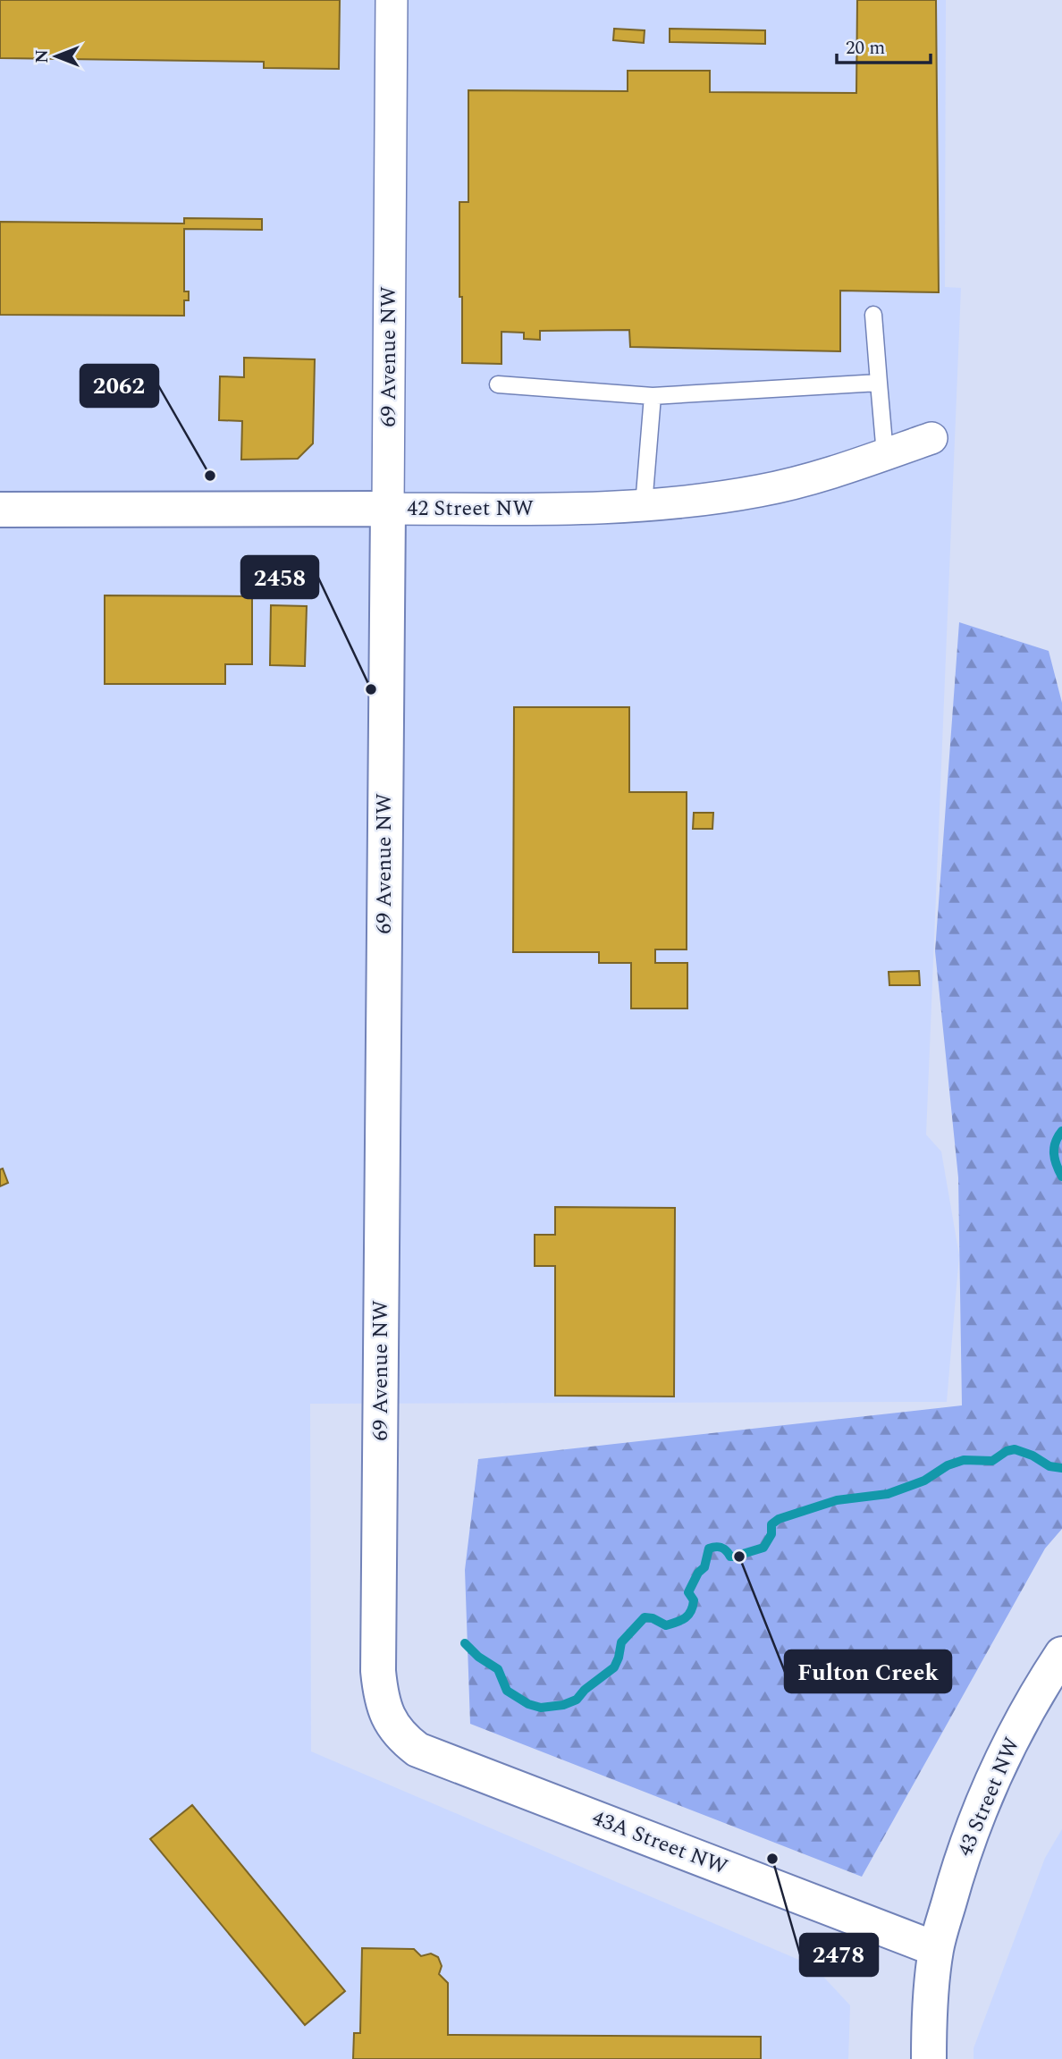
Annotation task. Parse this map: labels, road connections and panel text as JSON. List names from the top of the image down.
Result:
{
  "streets": {
    "street": [
      "69 Avenue NW",
      "42 Street NW",
      "43 Street NW",
      "43A Street NW"
    ]
  },
  "crossings": [
    ["69 Avenue NW", "42 Street NW"],
    ["69 Avenue NW", "43A Street NW"],
    ["43 Street NW", "43A Street NW"]
  ],
  "places": [
    "2062",
    "2458",
    "Fulton Creek",
    "2478"
  ],
  "scale_bar": "20 m",
  "north": "left"
}
